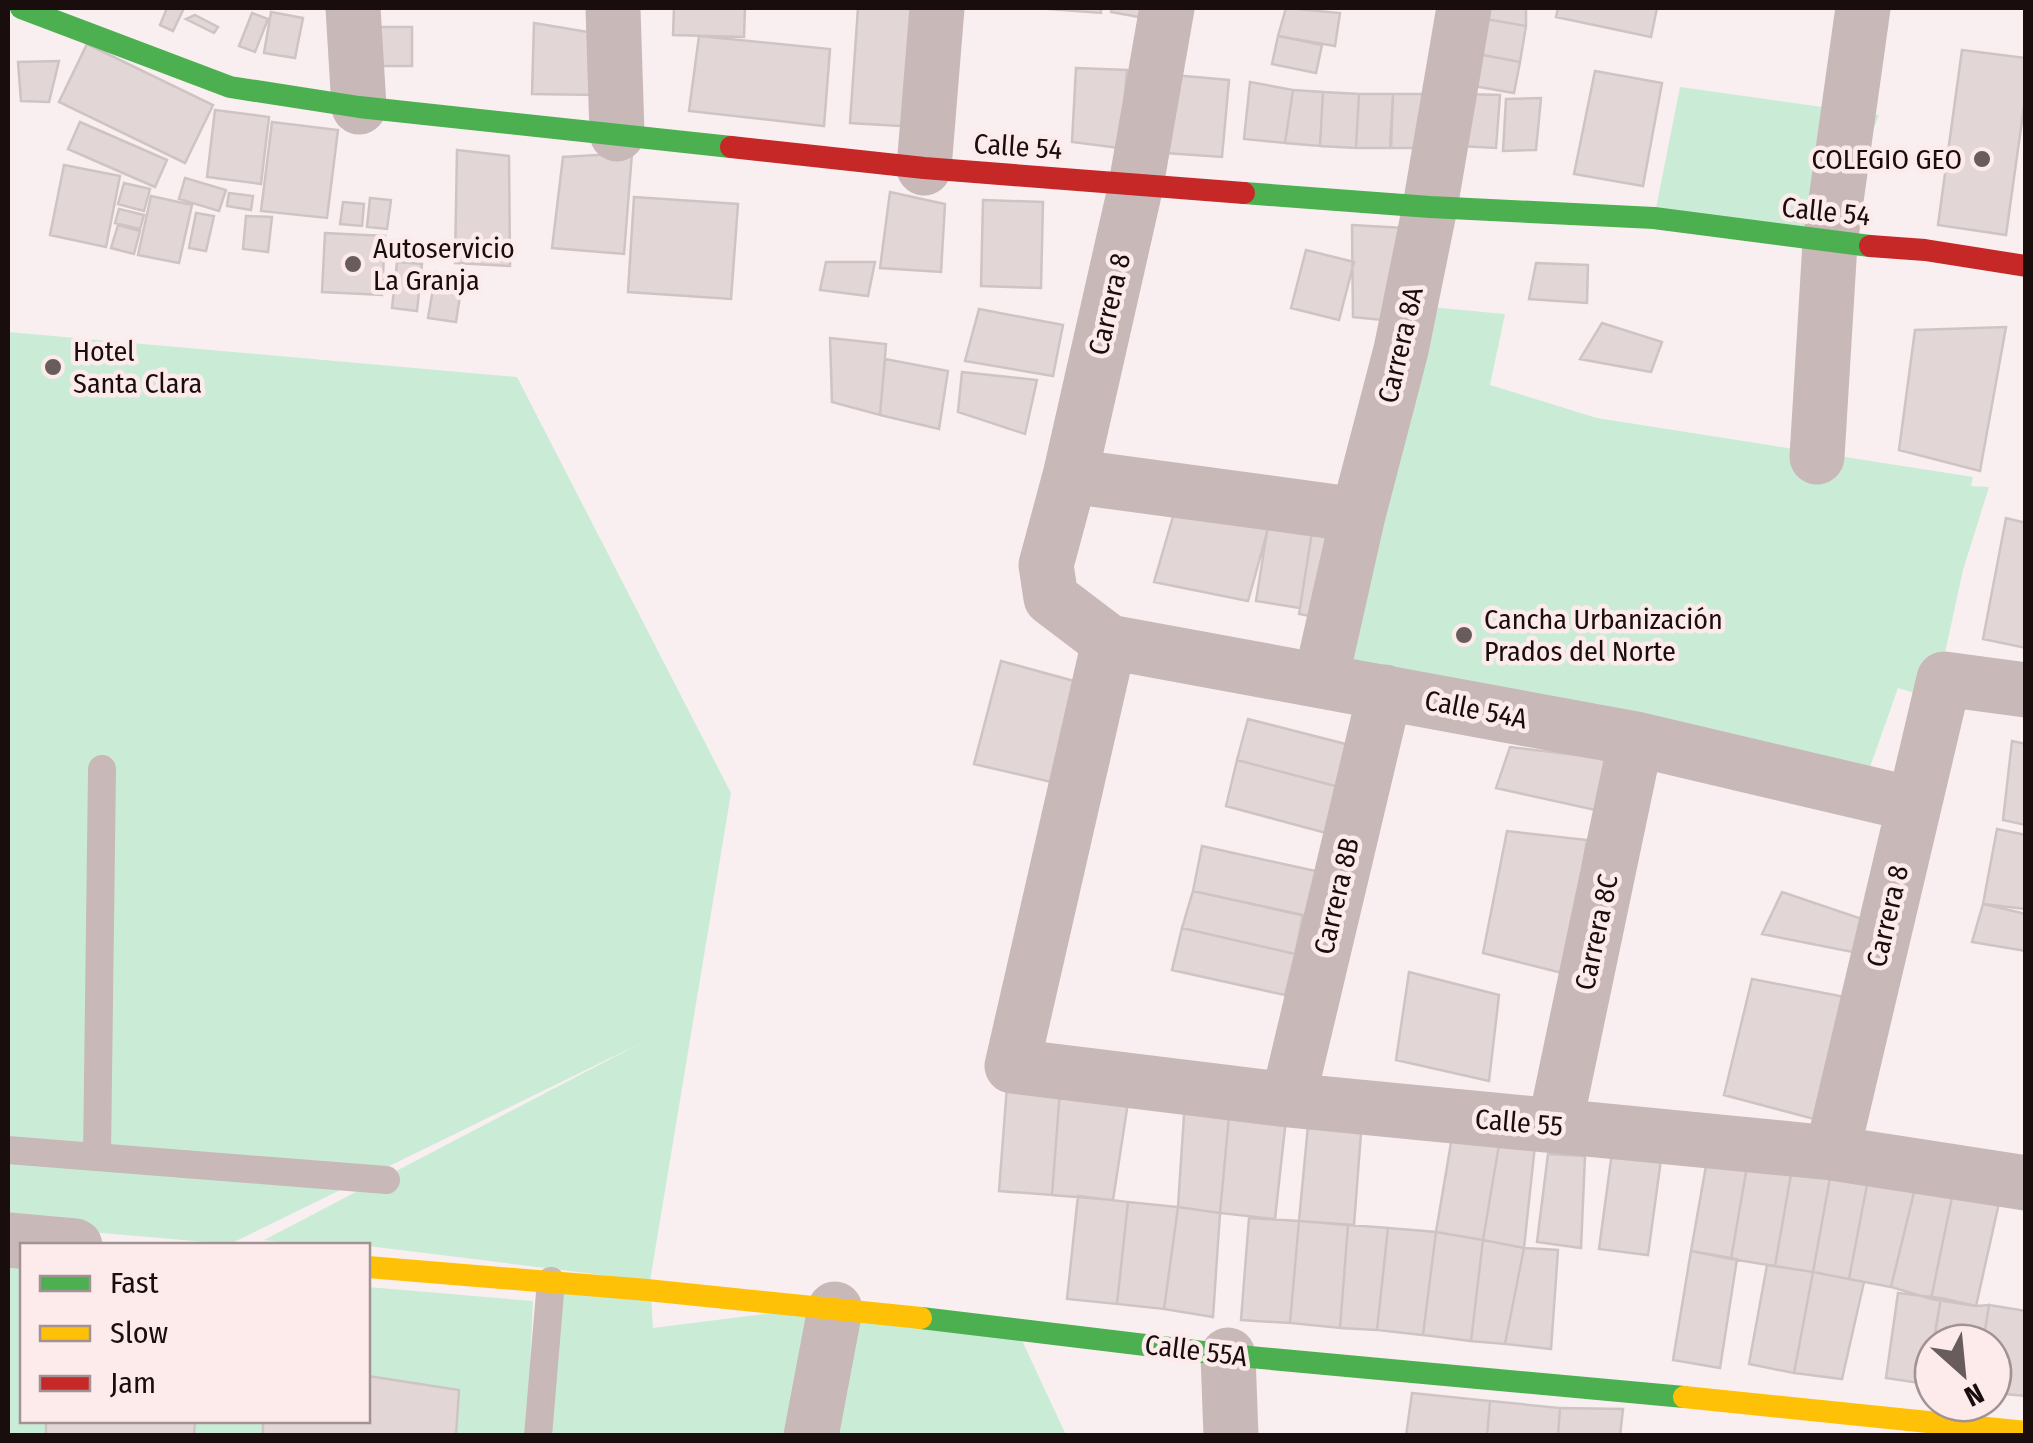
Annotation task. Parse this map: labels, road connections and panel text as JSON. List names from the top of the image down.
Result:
{
  "streets": {
    "street": [
      "Calle 54",
      "Carrera 8",
      "Carrera 8A",
      "Calle 54A",
      "Carrera 8B",
      "Carrera 8C",
      "Calle 55",
      "Calle 55A"
    ]
  },
  "crossings": [
    ["Calle 54", "Carrera 8"],
    ["Calle 54", "Carrera 8A"],
    ["Carrera 8", "Calle 54A"],
    ["Carrera 8", "Calle 55"],
    ["Carrera 8A", "Calle 54A"],
    ["Calle 54A", "Carrera 8B"],
    ["Calle 54A", "Carrera 8C"],
    ["Calle 54A", "Calle 55"],
    ["Carrera 8B", "Calle 55"],
    ["Carrera 8C", "Calle 55"]
  ],
  "places": [
    "COLEGIO GEO",
    "Autoservicio La Granja",
    "Hotel Santa Clara",
    "Cancha Urbanización Prados del Norte"
  ],
  "legend": ["Fast", "Slow", "Jam"],
  "north": "bottom right"
}
